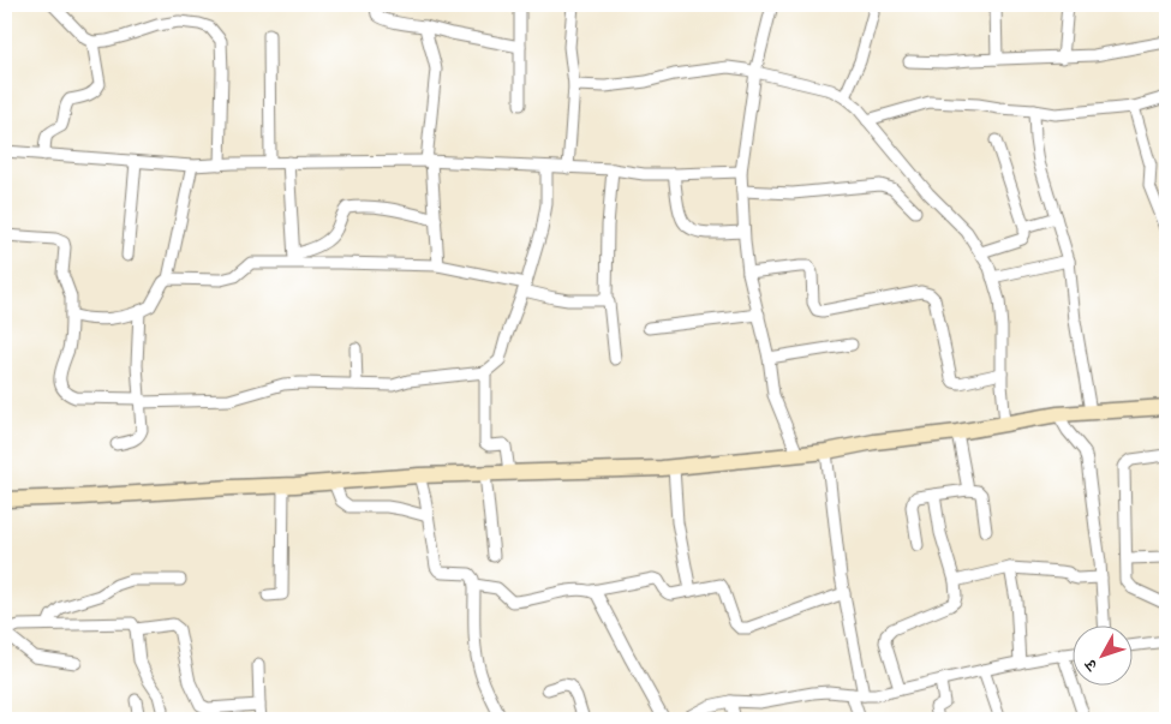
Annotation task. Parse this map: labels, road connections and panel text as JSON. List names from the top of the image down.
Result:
{
  "north": "bottom left"
}
